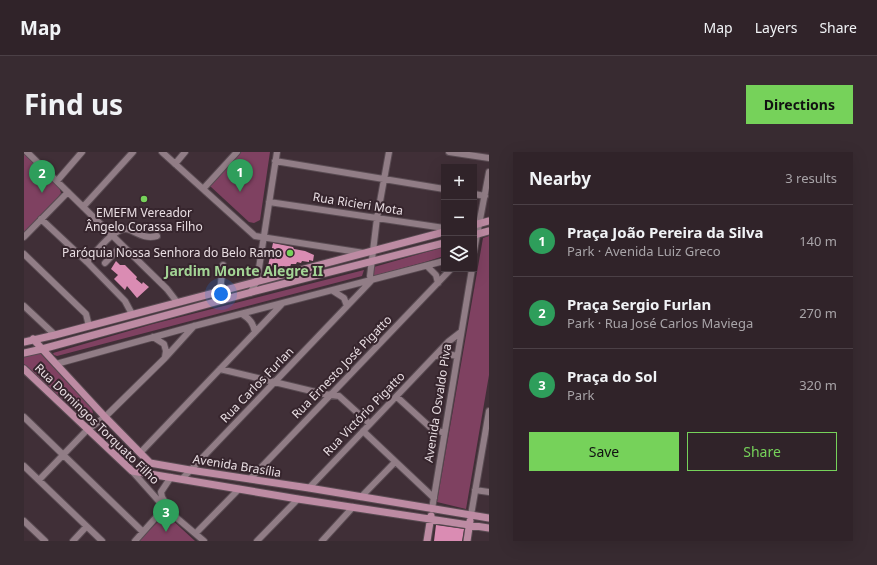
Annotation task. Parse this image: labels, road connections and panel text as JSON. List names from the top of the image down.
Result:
{
  "streets": {
    "main road": ["Avenida Osvaldo Piva", "Rua Domingos Torquato Filho", "Avenida Brasília"],
    "street": [
      "Rua Ricieri Mota",
      "Rua Ernesto José Pigatto",
      "Rua Carlos Furlan",
      "Rua Victório Pigatto"
    ]
  },
  "crossings": [
    ["Rua Ernesto José Pigatto", "Avenida Brasília"],
    ["Rua Carlos Furlan", "Avenida Brasília"],
    ["Avenida Osvaldo Piva", "Rua Victório Pigatto"],
    ["Avenida Osvaldo Piva", "Avenida Brasília"],
    ["Rua Victório Pigatto", "Avenida Brasília"],
    ["Rua Domingos Torquato Filho", "Avenida Brasília"]
  ],
  "districts": ["Jardim Monte Alegre II"],
  "places": ["EMEFM Vereador Ângelo Corassa Filho", "Paróquia Nossa Senhora do Belo Ramo"],
  "page": {
    "header": "Map",
    "nav": ["Map", "Layers", "Share"],
    "title": "Find us",
    "buttons": [
      "Directions",
      ["Save", "Share"]
    ],
    "heading": ["Nearby", "3 results"],
    "pins": ["1", "2", "3"],
    "map_buttons": ["+", "−"],
    "list": [
      {
        "mark": "1",
        "name": "Praça João Pereira da Silva",
        "note": "Park · Avenida Luiz Greco",
        "value": "140 m"
      },
      {
        "mark": "2",
        "name": "Praça Sergio Furlan",
        "note": "Park · Rua José Carlos Maviega",
        "value": "270 m"
      },
      {
        "mark": "3",
        "name": "Praça do Sol",
        "note": "Park",
        "value": "320 m"
      }
    ]
  }
}
